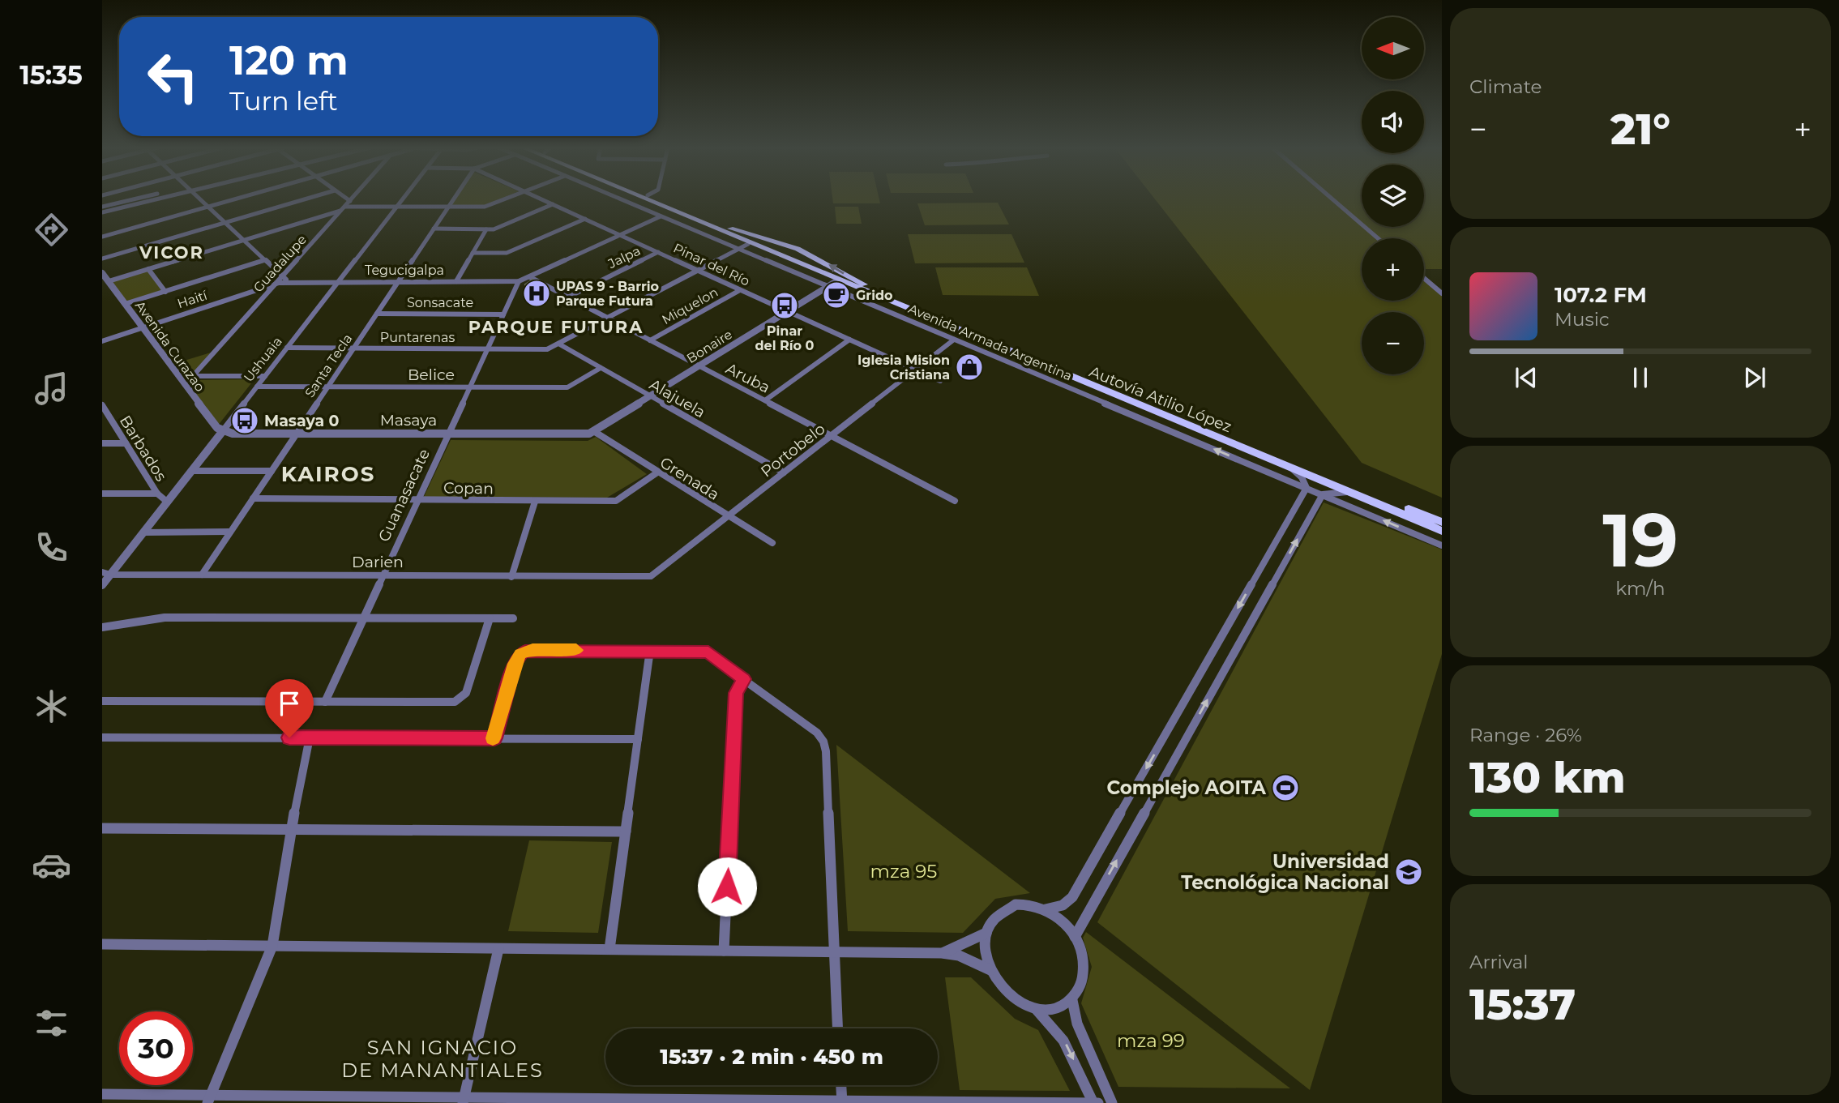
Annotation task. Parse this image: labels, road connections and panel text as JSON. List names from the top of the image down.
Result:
{
  "streets": {
    "main road": ["Autovía Atilio López"],
    "street": [
      "Jalpa",
      "Guadalupe",
      "Pinar del Río",
      "Tegucigalpa",
      "Haití",
      "Sonsacate",
      "Miquelon",
      "Puntarenas",
      "Avenida Armada Argentina",
      "Avenida Curazao",
      "Bonaire",
      "Ushuaia",
      "Santa Tecla",
      "Belice",
      "Aruba",
      "Alajuela",
      "Masaya",
      "Barbados",
      "Portobelo",
      "Grenada",
      "Copan",
      "Guanasacate",
      "Darien"
    ]
  },
  "crossings": [
    ["Jalpa", "Pinar del Río"],
    ["Jalpa", "Aruba"],
    ["Guadalupe", "Haití"],
    ["Guadalupe", "Avenida Curazao"],
    ["Pinar del Río", "Miquelon"],
    ["Pinar del Río", "Bonaire"],
    ["Pinar del Río", "Portobelo"],
    ["Tegucigalpa", "Haití"],
    ["Tegucigalpa", "Ushuaia"],
    ["Tegucigalpa", "Santa Tecla"],
    ["Tegucigalpa", "Guanasacate"],
    ["Haití", "Avenida Curazao"],
    ["Sonsacate", "Santa Tecla"],
    ["Sonsacate", "Guanasacate"],
    ["Miquelon", "Aruba"],
    ["Puntarenas", "Ushuaia"],
    ["Puntarenas", "Santa Tecla"],
    ["Puntarenas", "Alajuela"],
    ["Puntarenas", "Guanasacate"],
    ["Avenida Armada Argentina", "Bonaire"],
    ["Avenida Armada Argentina", "Portobelo"],
    ["Avenida Curazao", "Ushuaia"],
    ["Avenida Curazao", "Masaya"],
    ["Bonaire", "Aruba"],
    ["Bonaire", "Alajuela"],
    ["Bonaire", "Autovía Atilio López"],
    ["Bonaire", "Masaya"],
    ["Bonaire", "Grenada"],
    ["Ushuaia", "Belice"],
    ["Ushuaia", "Masaya"],
    ["Ushuaia", "Barbados"],
    ["Ushuaia", "Darien"],
    ["Santa Tecla", "Belice"],
    ["Santa Tecla", "Masaya"],
    ["Santa Tecla", "Copan"],
    ["Santa Tecla", "Darien"],
    ["Belice", "Alajuela"],
    ["Belice", "Guanasacate"],
    ["Aruba", "Portobelo"],
    ["Alajuela", "Portobelo"],
    ["Masaya", "Grenada"],
    ["Masaya", "Guanasacate"],
    ["Portobelo", "Grenada"],
    ["Portobelo", "Darien"],
    ["Grenada", "Copan"],
    ["Copan", "Guanasacate"],
    ["Guanasacate", "Darien"]
  ],
  "one_way": ["Avenida Armada Argentina"],
  "districts": [
    "VICOR",
    "PARQUE FUTURA",
    "KAIROS",
    "SAN IGNACIO DE MANANTIALES"
  ],
  "parks": ["mza 95", "mza 99"],
  "places": {
    "hospital": ["UPAS 9 - Barrio Parque Futura"],
    "cafe": ["Grido"],
    "bus stop": ["Pinar del Río 0", "Masaya 0"],
    "shop": ["Iglesia Mision Cristiana"],
    "sports": ["Complejo AOITA"],
    "school or university": ["Universidad Tecnológica Nacional"]
  },
  "north": "left",
  "page": {
    "tabs": "15:35",
    "tile": [
      "Climate",
      ["19", "km/h"],
      ["Range · 26%", "130 km"],
      ["Arrival", "15:37"]
    ],
    "map_buttons": ["+", "−"],
    "turn": ["120 m", "Turn left"],
    "heat": ["−", "21°", "+"],
    "song": ["107.2 FM", "Music"],
    "limit": "30",
    "trip": "15:37 · 2 min · 450 m"
  }
}
